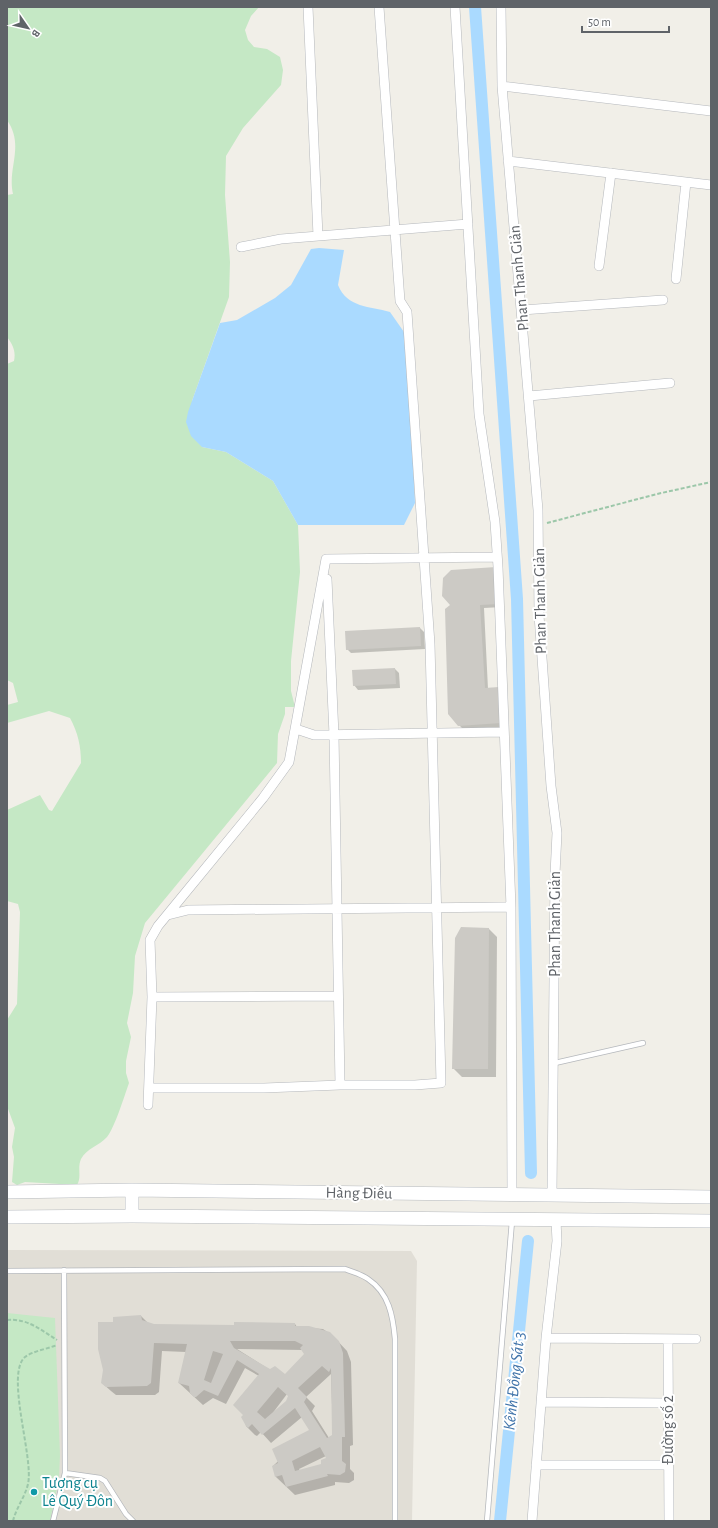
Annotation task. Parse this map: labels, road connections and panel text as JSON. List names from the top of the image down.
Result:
{
  "streets": {
    "main road": ["Hàng Điều"],
    "street": ["Phan Thanh Giản", "Đường số 2"]
  },
  "crossings": [
    ["Phan Thanh Giản", "Hàng Điều"]
  ],
  "water": ["Kênh Đồng Sát 3"],
  "places": ["Tượng cụ Lê Quý Đôn"],
  "scale_bar": "50 m",
  "north": "bottom right"
}
